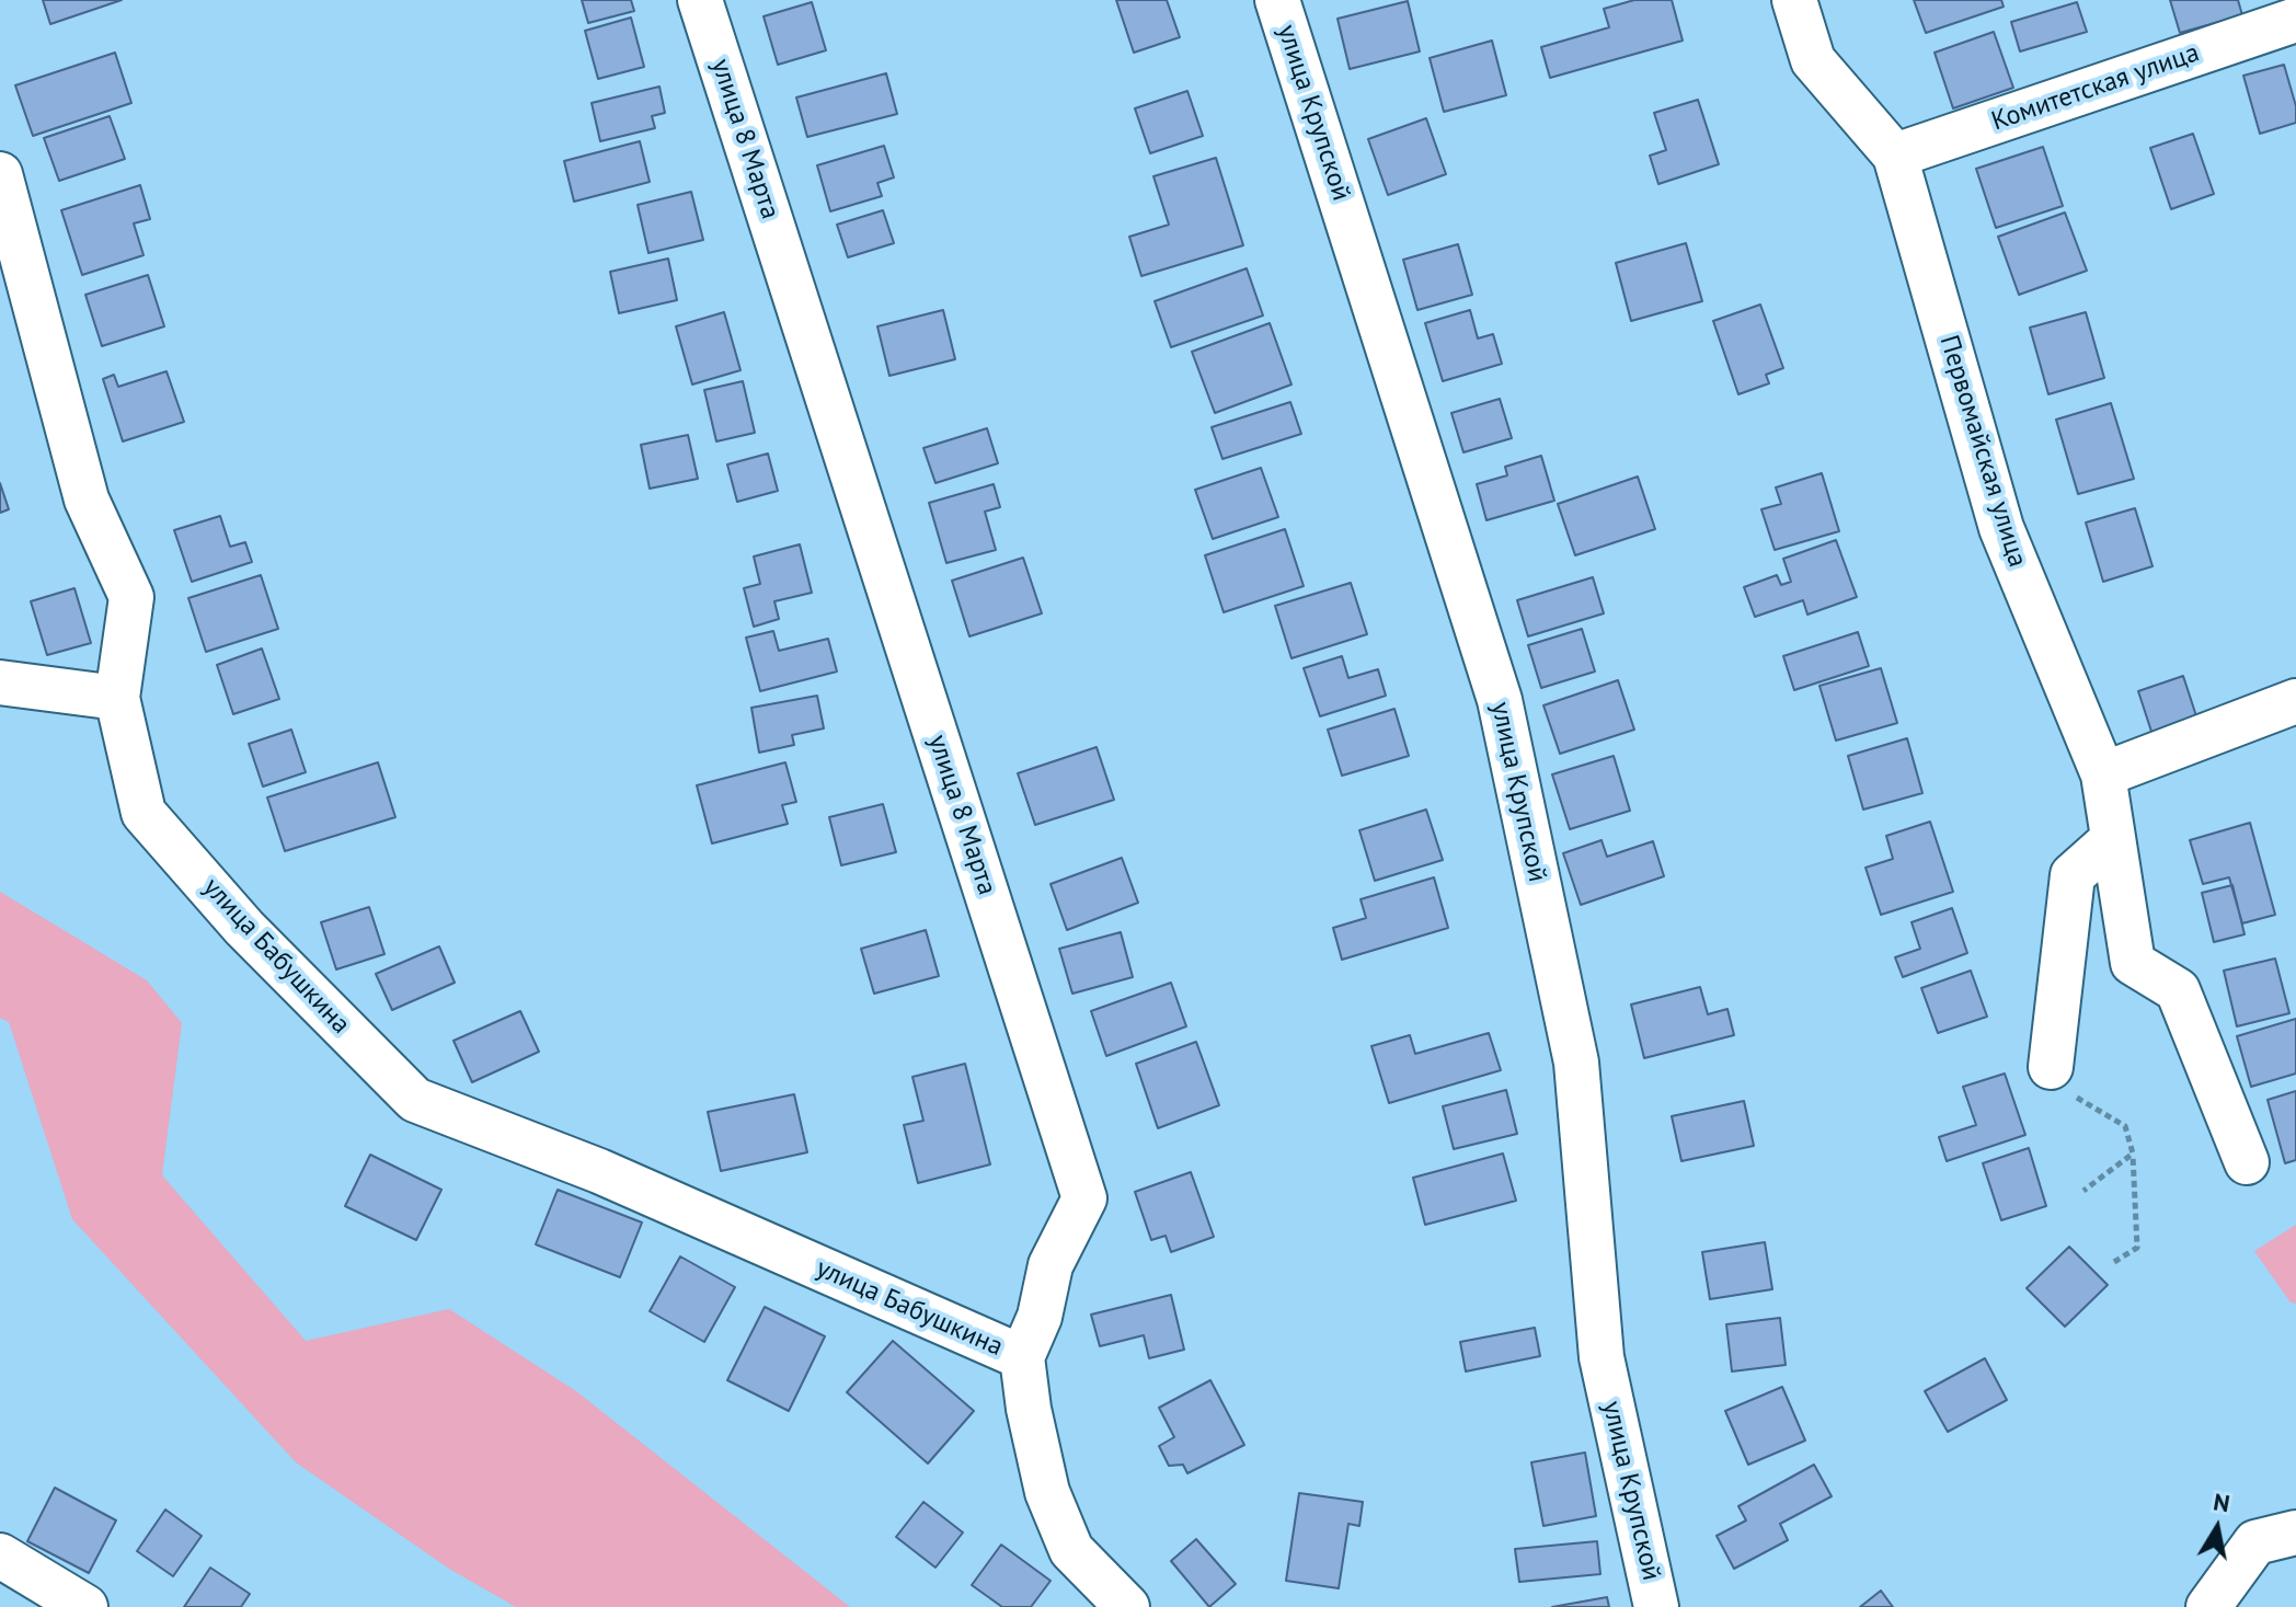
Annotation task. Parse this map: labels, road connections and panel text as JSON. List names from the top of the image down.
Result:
{
  "streets": {
    "street": [
      "Комитетская улица",
      "улица Крупской",
      "улица 8 Марта",
      "Первомайская улица",
      "улица Бабушкина"
    ]
  },
  "crossings": [
    ["Комитетская улица", "Первомайская улица"],
    ["улица 8 Марта", "улица Бабушкина"]
  ],
  "north": "top"
}
